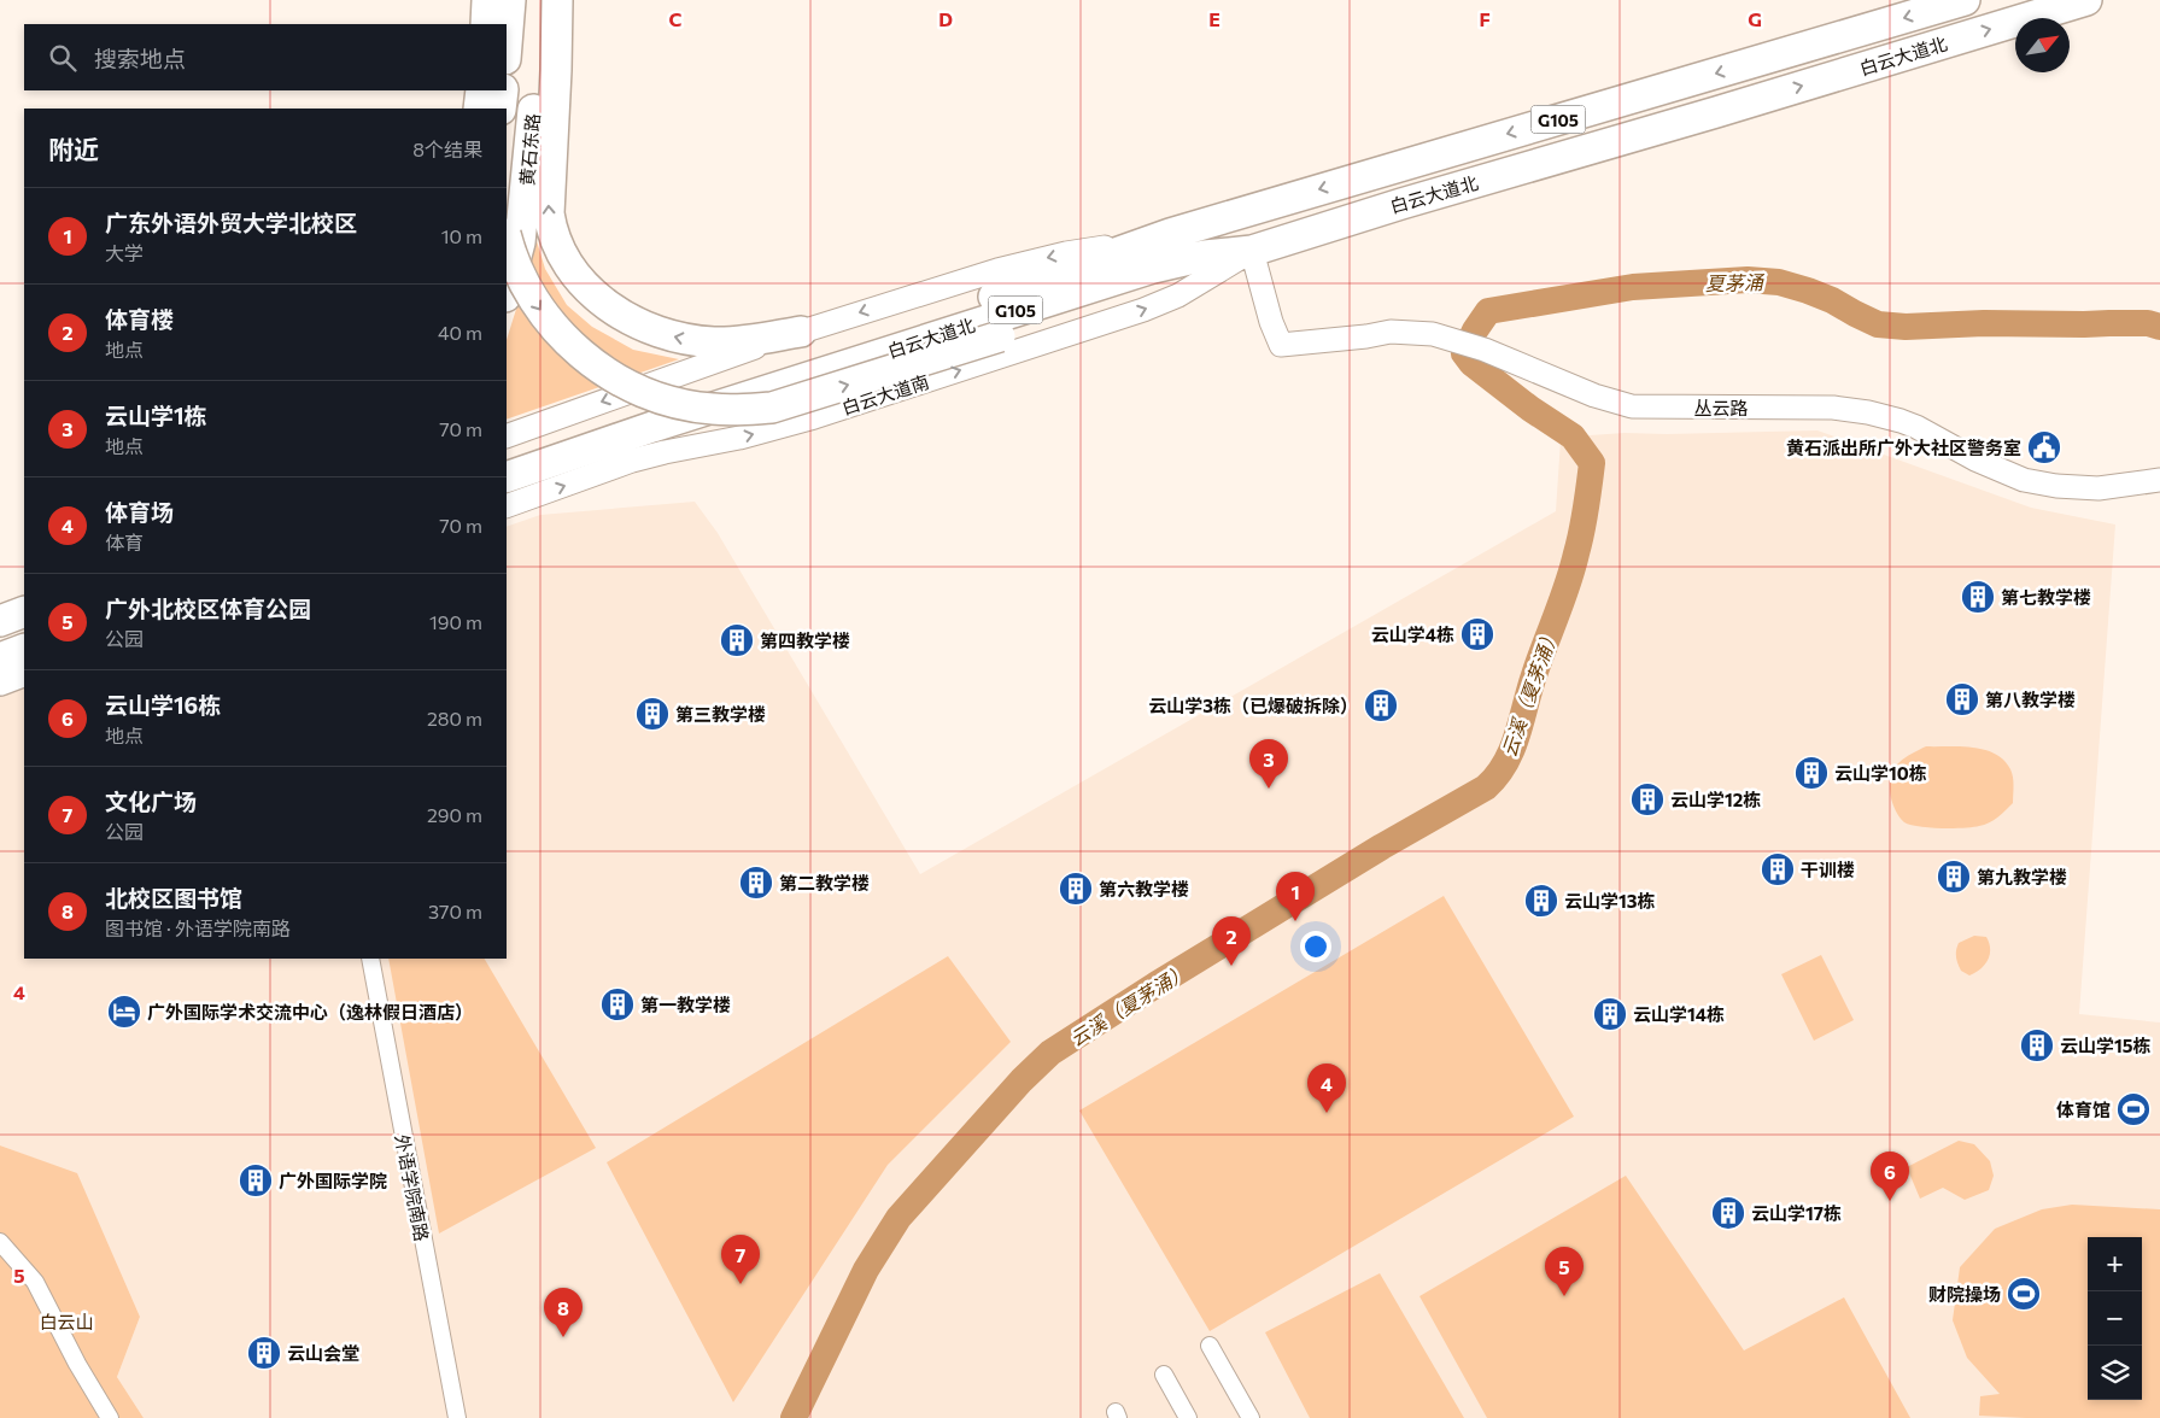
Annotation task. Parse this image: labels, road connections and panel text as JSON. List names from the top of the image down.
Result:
{
  "streets": {
    "highway": ["白云大道北", "G105", "黄石东路"],
    "main road": ["白云大道南", "丛云路"],
    "street": ["外语学院南路"]
  },
  "crossings": [
    ["白云大道北", "G105"],
    ["白云大道北", "白云大道南"],
    ["白云大道北", "丛云路"],
    ["白云大道南", "丛云路"]
  ],
  "water": ["夏茅涌", "云溪（夏茅涌）"],
  "parks": ["白云山"],
  "places": {
    "public building": ["黄石派出所广外大社区警务室"],
    "building": [
      "第七教学楼",
      "云山学4栋",
      "第四教学楼",
      "第八教学楼",
      "云山学3栋（已爆破拆除）",
      "第三教学楼",
      "云山学10栋",
      "云山学12栋",
      "干训楼",
      "第九教学楼",
      "第二教学楼",
      "第六教学楼",
      "云山学13栋",
      "第一教学楼",
      "云山学14栋",
      "云山学15栋",
      "广外国际学院",
      "云山学17栋",
      "云山会堂"
    ],
    "hotel": ["广外国际学术交流中心（逸林假日酒店）"],
    "sports": ["体育馆", "财院操场"]
  },
  "north": "top right",
  "page": {
    "search": "搜索地点",
    "heading": ["附近", "8个结果"],
    "list": [
      {
        "mark": "1",
        "name": "广东外语外贸大学北校区",
        "note": "大学",
        "value": "10 m"
      },
      {
        "mark": "2",
        "name": "体育楼",
        "note": "地点",
        "value": "40 m"
      },
      {
        "mark": "3",
        "name": "云山学1栋",
        "note": "地点",
        "value": "70 m"
      },
      {
        "mark": "4",
        "name": "体育场",
        "note": "体育",
        "value": "70 m"
      },
      {
        "mark": "5",
        "name": "广外北校区体育公园",
        "note": "公园",
        "value": "190 m"
      },
      {
        "mark": "6",
        "name": "云山学16栋",
        "note": "地点",
        "value": "280 m"
      },
      {
        "mark": "7",
        "name": "文化广场",
        "note": "公园",
        "value": "290 m"
      },
      {
        "mark": "8",
        "name": "北校区图书馆",
        "note": "图书馆 · 外语学院南路",
        "value": "370 m"
      }
    ],
    "pins": [
      "3",
      "1",
      "2",
      "4",
      "6",
      "7",
      "5",
      "8"
    ],
    "map_buttons": ["+", "−"]
  },
  "grid": {
    "columns": [
      "C",
      "D",
      "E",
      "F",
      "G"
    ],
    "rows": ["4", "5"]
  }
}
